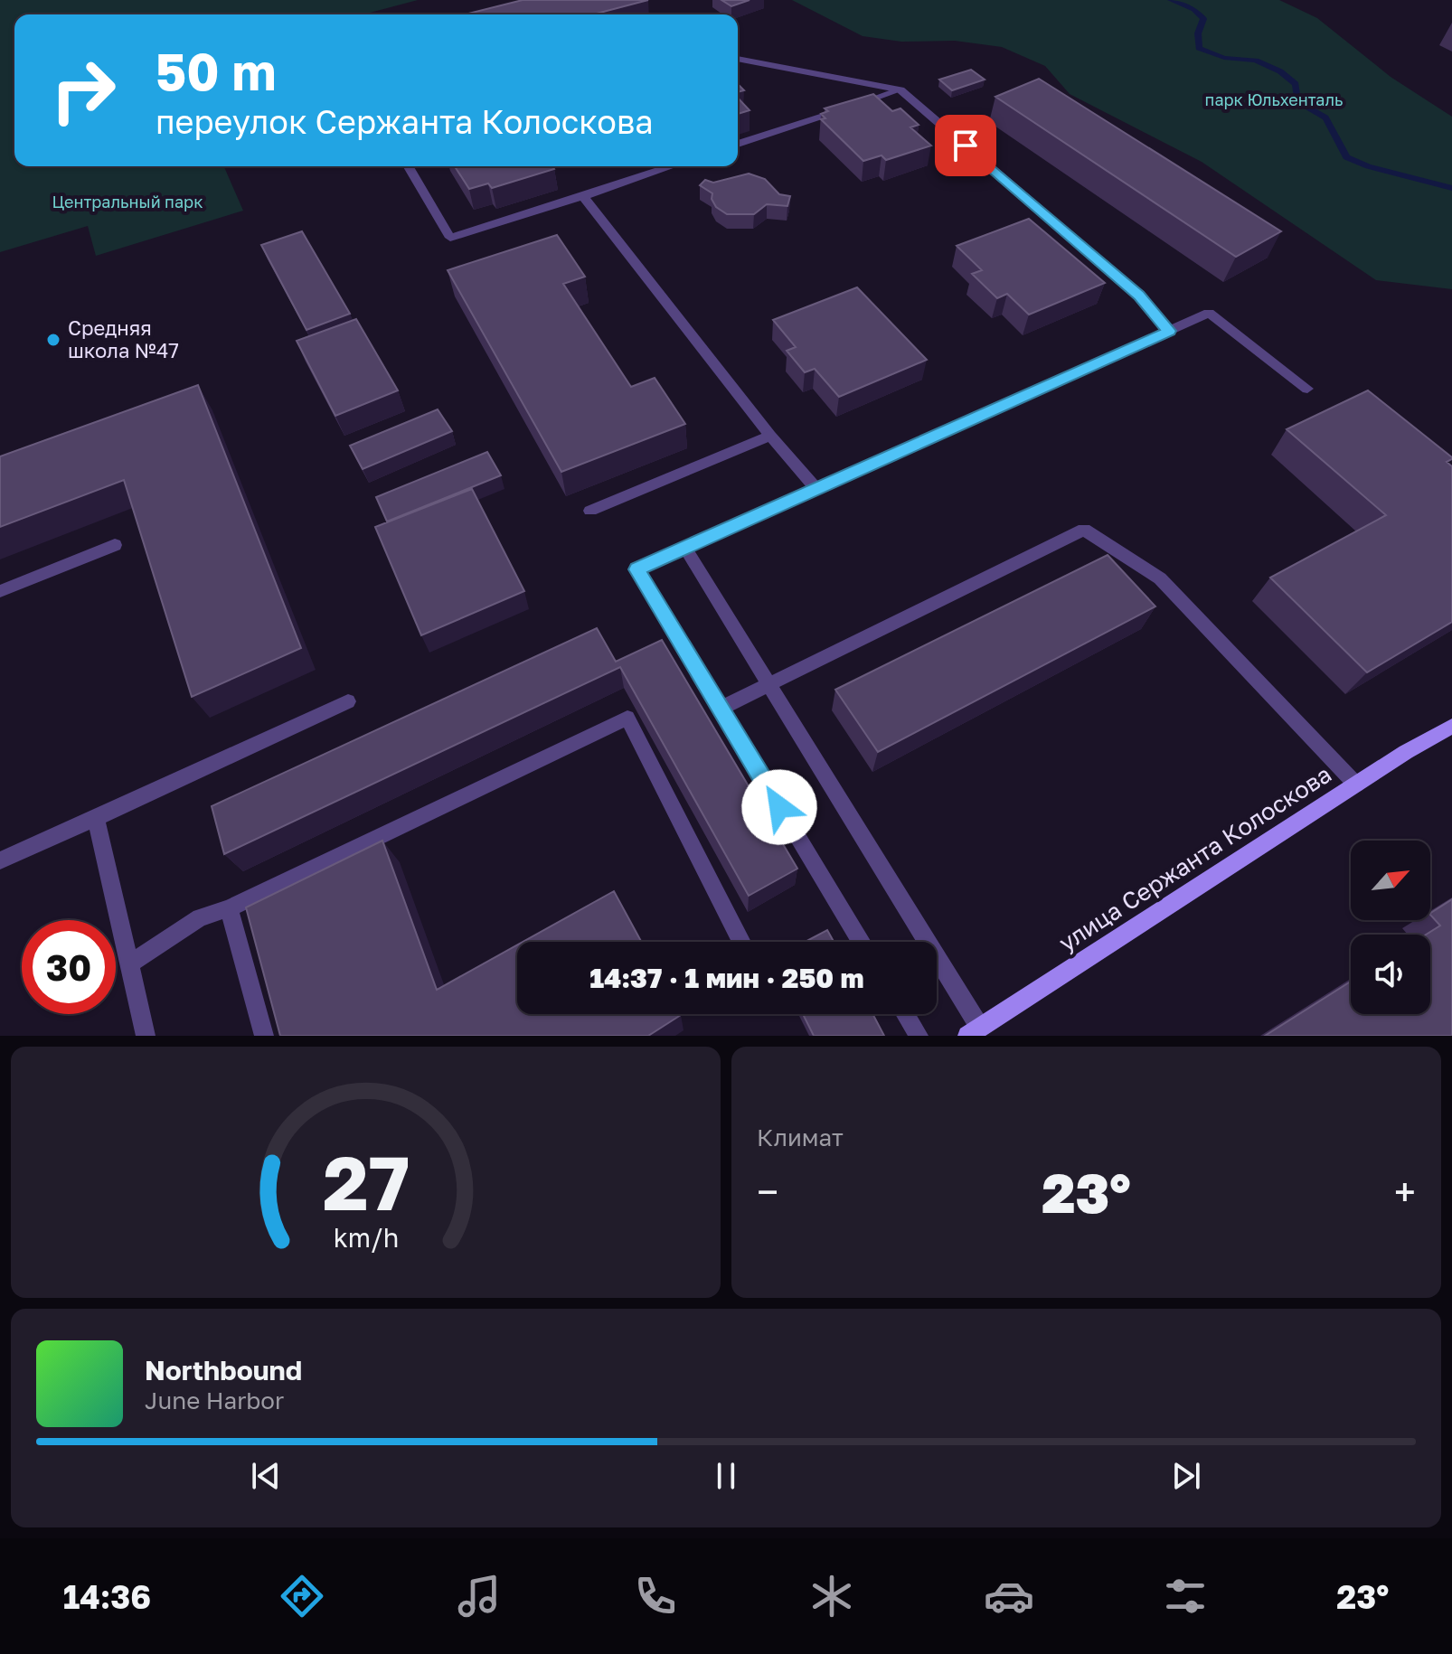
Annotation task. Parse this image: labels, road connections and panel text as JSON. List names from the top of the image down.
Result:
{
  "streets": {
    "main road": ["улица Сержанта Колоскова"]
  },
  "parks": ["парк Юльхенталь", "Центральный парк"],
  "places": ["Средняя школа №47"],
  "north": "top right",
  "page": {
    "turn": ["50 m", "переулок Сержанта Колоскова"],
    "limit": "30",
    "trip": "14:37 · 1 мин · 250 m",
    "tile": "Климат",
    "heat": ["−", "23°", "+"],
    "song": ["Northbound", "June Harbor"],
    "tabs": ["14:36", "23°"],
    "gauge": ["27", "km/h"]
  }
}
